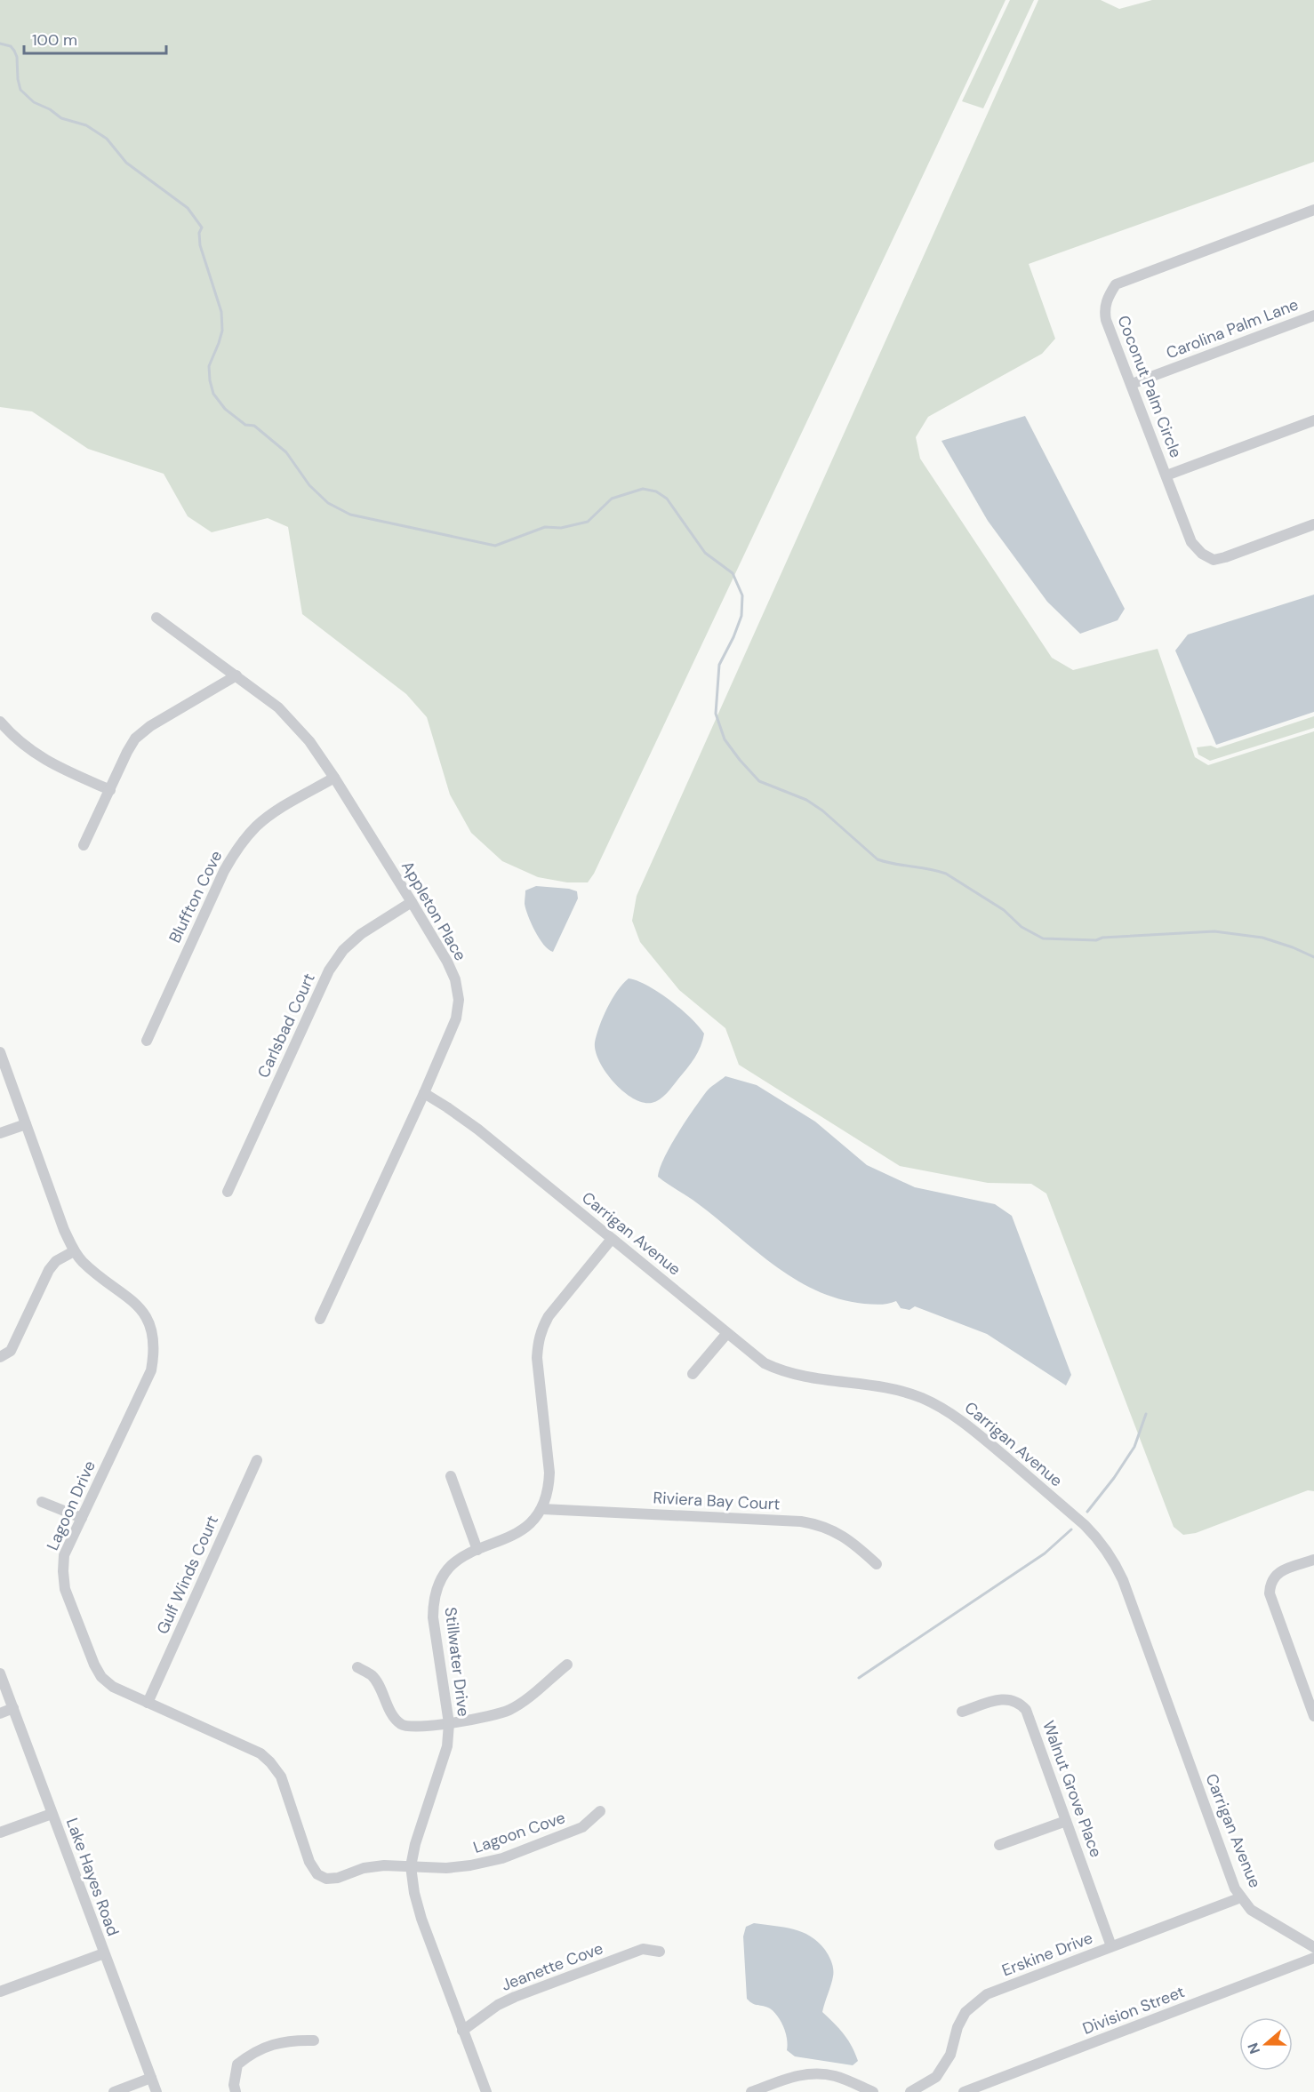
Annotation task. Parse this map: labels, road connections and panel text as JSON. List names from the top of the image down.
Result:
{
  "streets": {
    "street": [
      "Carolina Palm Lane",
      "Coconut Palm Circle",
      "Bluffton Cove",
      "Appleton Place",
      "Carlsbad Court",
      "Carrigan Avenue",
      "Riviera Bay Court",
      "Lagoon Drive",
      "Gulf Winds Court",
      "Stillwater Drive",
      "Walnut Grove Place",
      "Lagoon Cove",
      "Lake Hayes Road",
      "Erskine Drive",
      "Jeanette Cove",
      "Division Street"
    ]
  },
  "crossings": [
    ["Carolina Palm Lane", "Coconut Palm Circle"],
    ["Bluffton Cove", "Appleton Place"],
    ["Appleton Place", "Carlsbad Court"],
    ["Appleton Place", "Carrigan Avenue"],
    ["Carrigan Avenue", "Stillwater Drive"],
    ["Carrigan Avenue", "Erskine Drive"],
    ["Riviera Bay Court", "Stillwater Drive"],
    ["Lagoon Drive", "Gulf Winds Court"],
    ["Lagoon Drive", "Stillwater Drive"],
    ["Lagoon Drive", "Lagoon Cove"],
    ["Stillwater Drive", "Lagoon Cove"],
    ["Stillwater Drive", "Jeanette Cove"],
    ["Walnut Grove Place", "Erskine Drive"]
  ],
  "scale_bar": "100 m",
  "north": "left"
}
